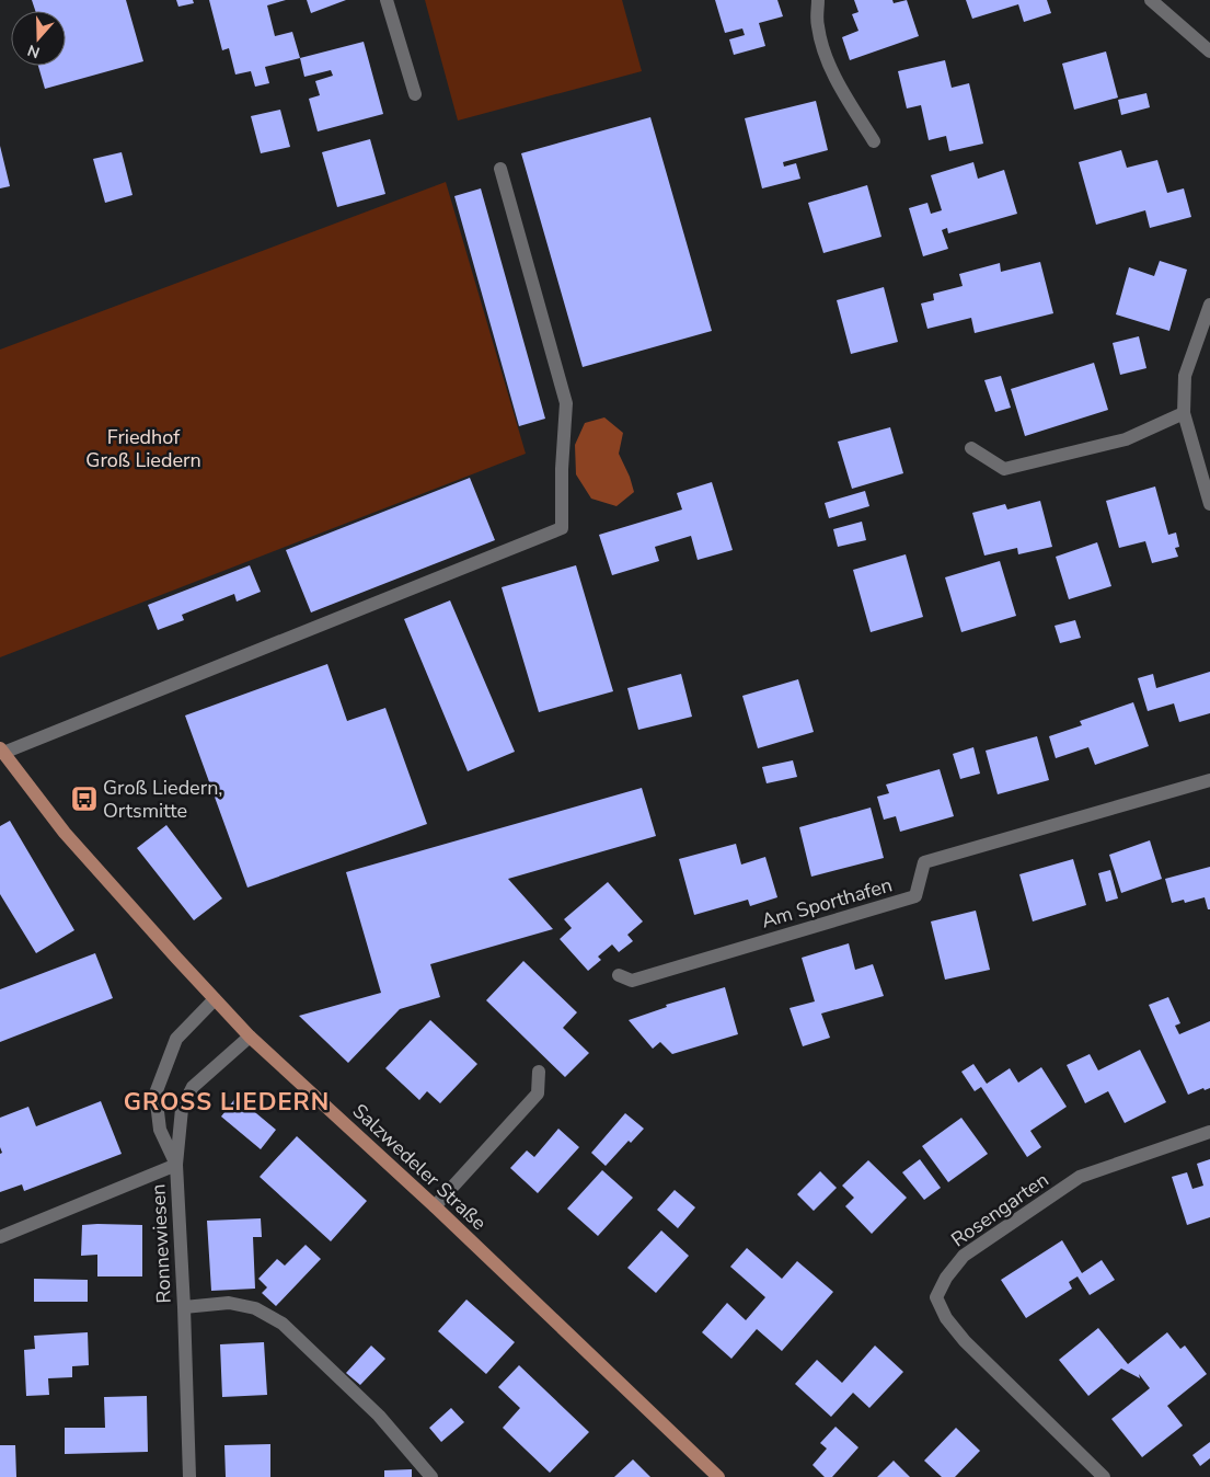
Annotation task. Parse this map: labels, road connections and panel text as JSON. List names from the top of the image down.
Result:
{
  "streets": {
    "main road": ["Salzwedeler Straße"],
    "street": ["Am Sporthafen", "Rosengarten", "Ronnewiesen"]
  },
  "crossings": [
    ["Salzwedeler Straße", "Ronnewiesen"]
  ],
  "districts": ["GROSS LIEDERN"],
  "parks": ["Friedhof Groß Liedern"],
  "places": {
    "bus stop": ["Groß Liedern, Ortsmitte"]
  },
  "north": "bottom"
}
